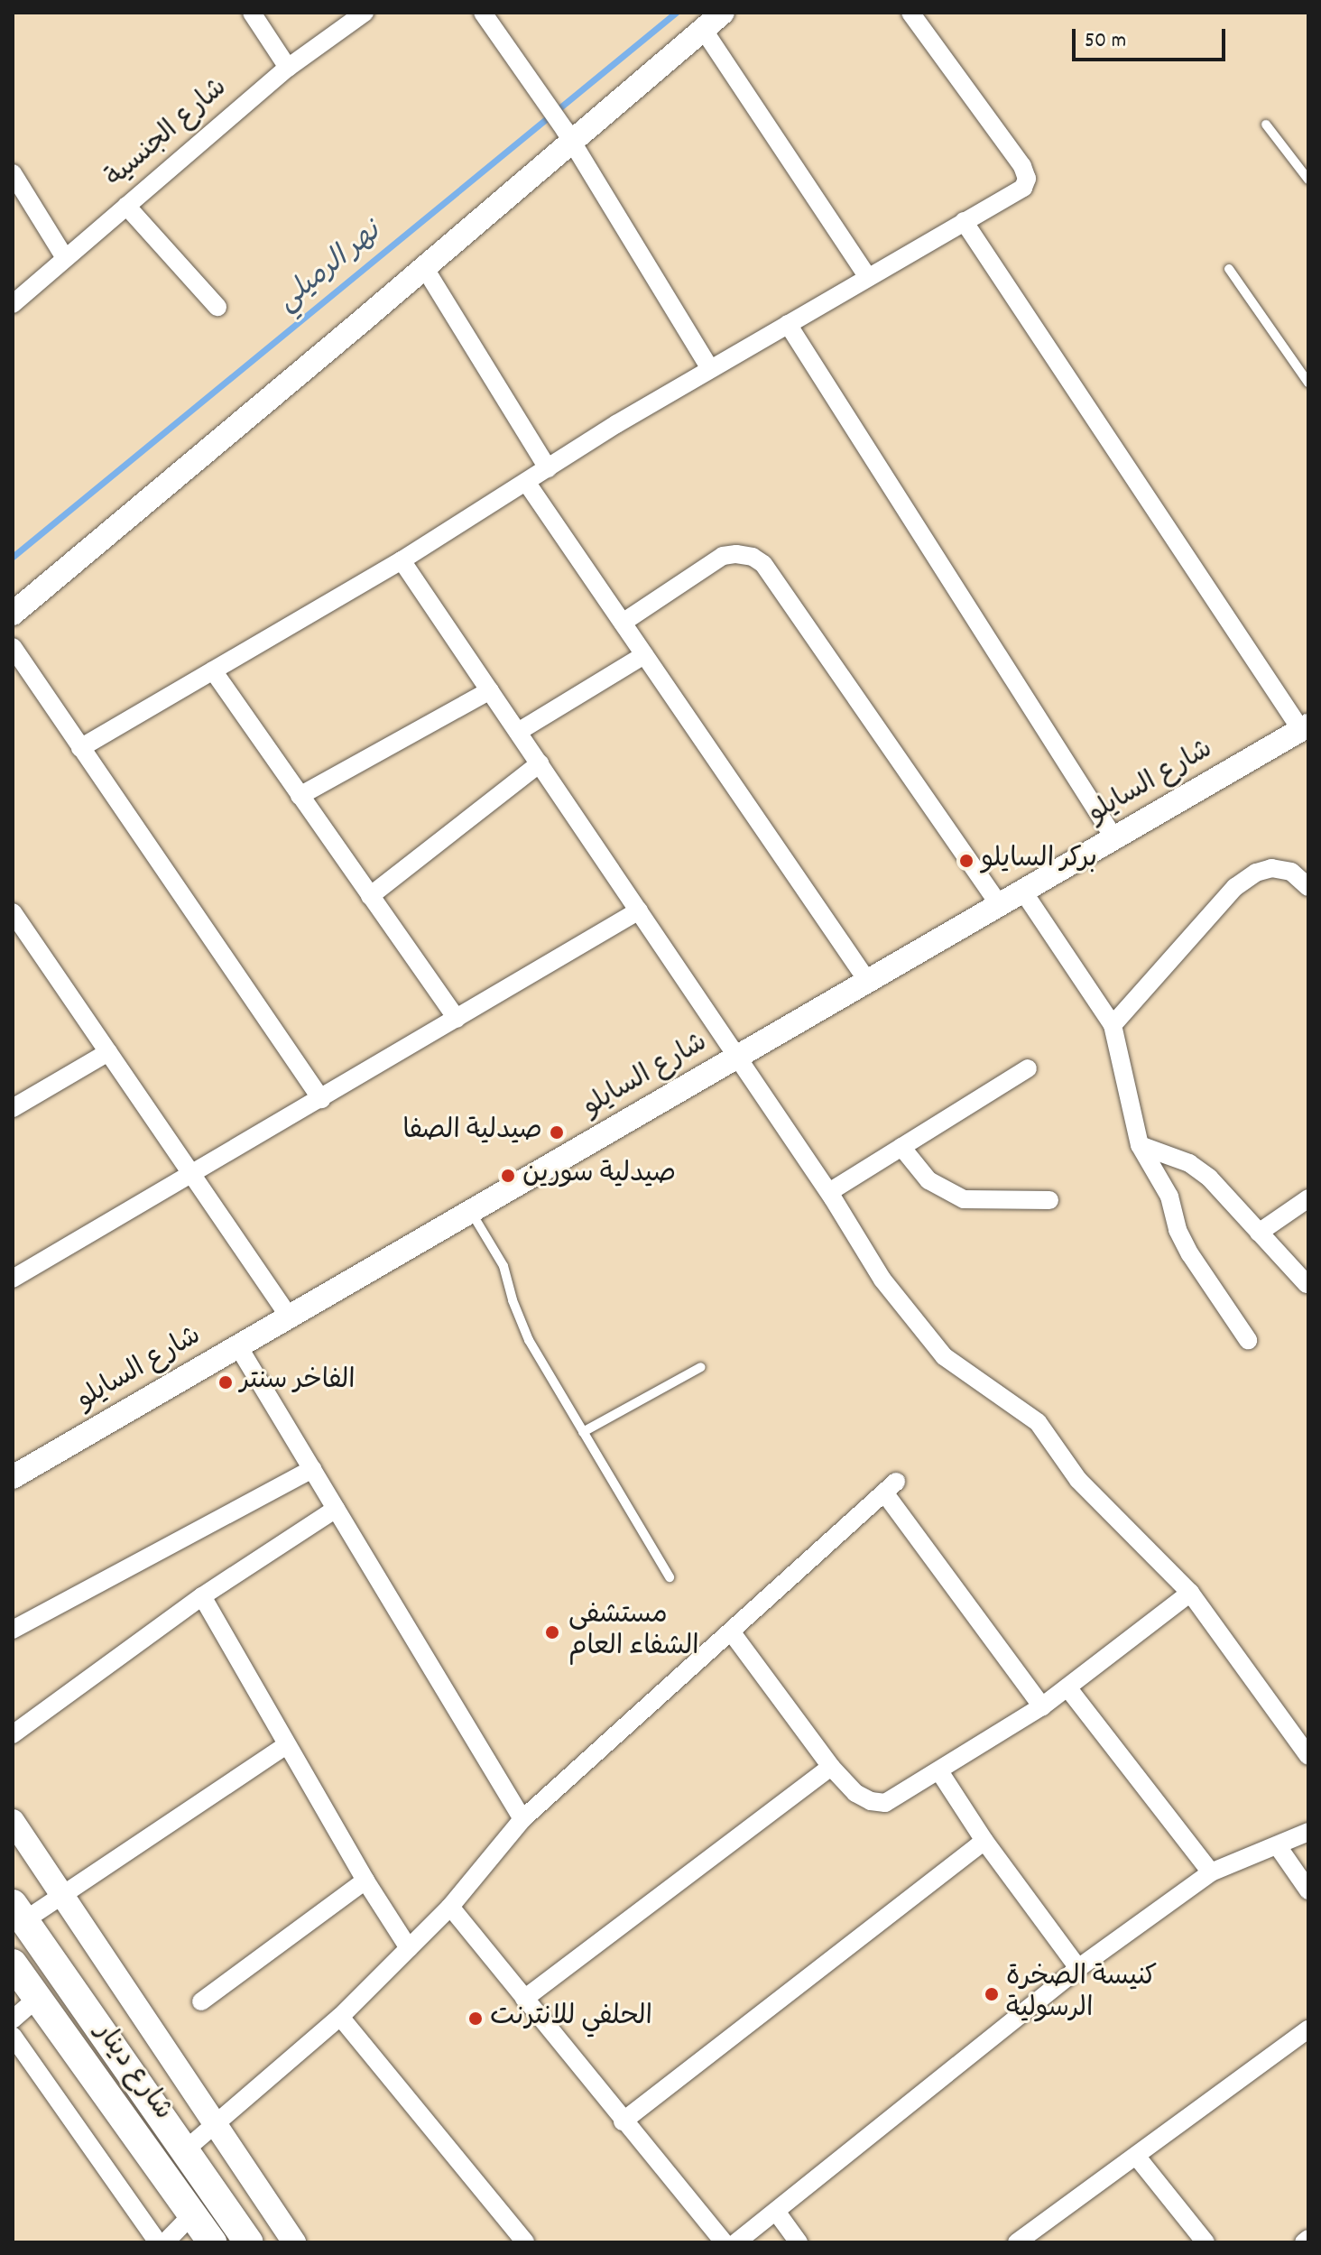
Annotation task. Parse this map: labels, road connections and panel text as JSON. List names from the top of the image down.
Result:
{
  "streets": {
    "main road": ["شارع دينار"],
    "street": ["شارع الجنسية", "شارع السايلو"]
  },
  "water": ["نهر الرميلي"],
  "places": [
    "بركر السايلو",
    "صيدلية الصفا",
    "صيدلية سورين",
    "الفاخر سنتر",
    "مستشفى الشفاء العام",
    "كنيسة الصخرة الرسولية",
    "الحلفي للانترنت"
  ],
  "scale_bar": "50 m"
}
